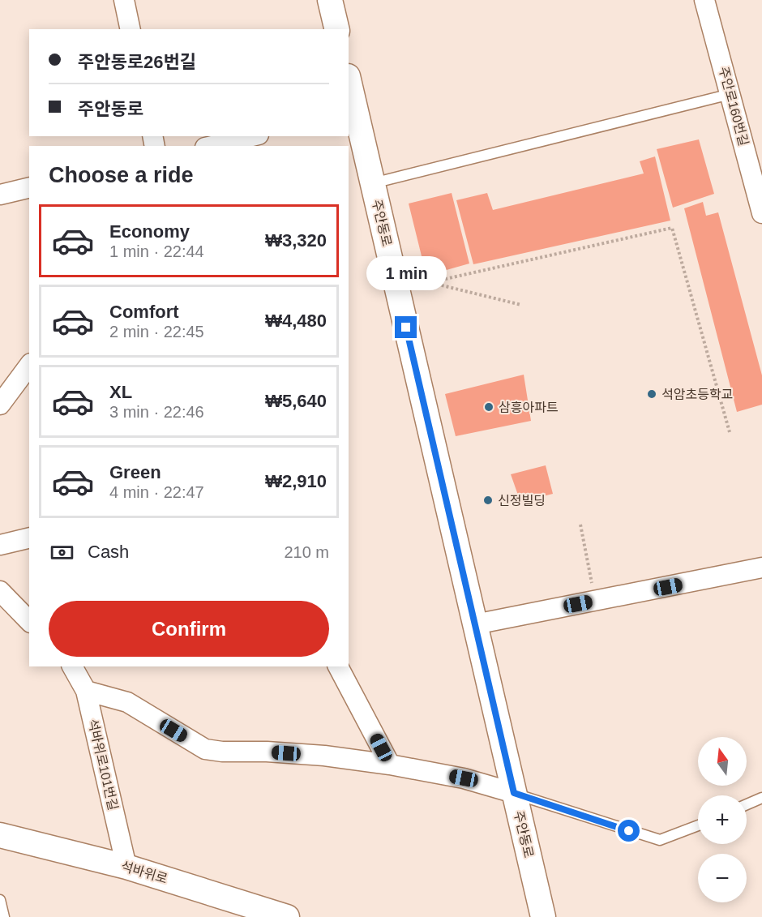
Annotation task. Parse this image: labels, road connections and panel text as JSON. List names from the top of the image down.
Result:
{
  "streets": {
    "street": [
      "주안로160번길",
      "주안동로",
      "석바위로101번길",
      "석바위로"
    ]
  },
  "crossings": [
    ["주안로160번길", "주안동로"],
    ["석바위로101번길", "석바위로"]
  ],
  "places": ["석암초등학교", "삼흥아파트", "신정빌딩"],
  "north": "top",
  "page": {
    "banner": ["주안동로26번길", "주안동로"],
    "heading": "Choose a ride",
    "list": [
      {
        "name": "Economy",
        "note": "1 min · 22:44",
        "value": "₩3,320"
      },
      {
        "name": "Comfort",
        "note": "2 min · 22:45",
        "value": "₩4,480"
      },
      {
        "name": "XL",
        "note": "3 min · 22:46",
        "value": "₩5,640"
      },
      {
        "name": "Green",
        "note": "4 min · 22:47",
        "value": "₩2,910"
      }
    ],
    "bubble": "1 min",
    "pay": ["Cash", "210 m"],
    "buttons": "Confirm",
    "map_buttons": ["+", "−"]
  }
}
